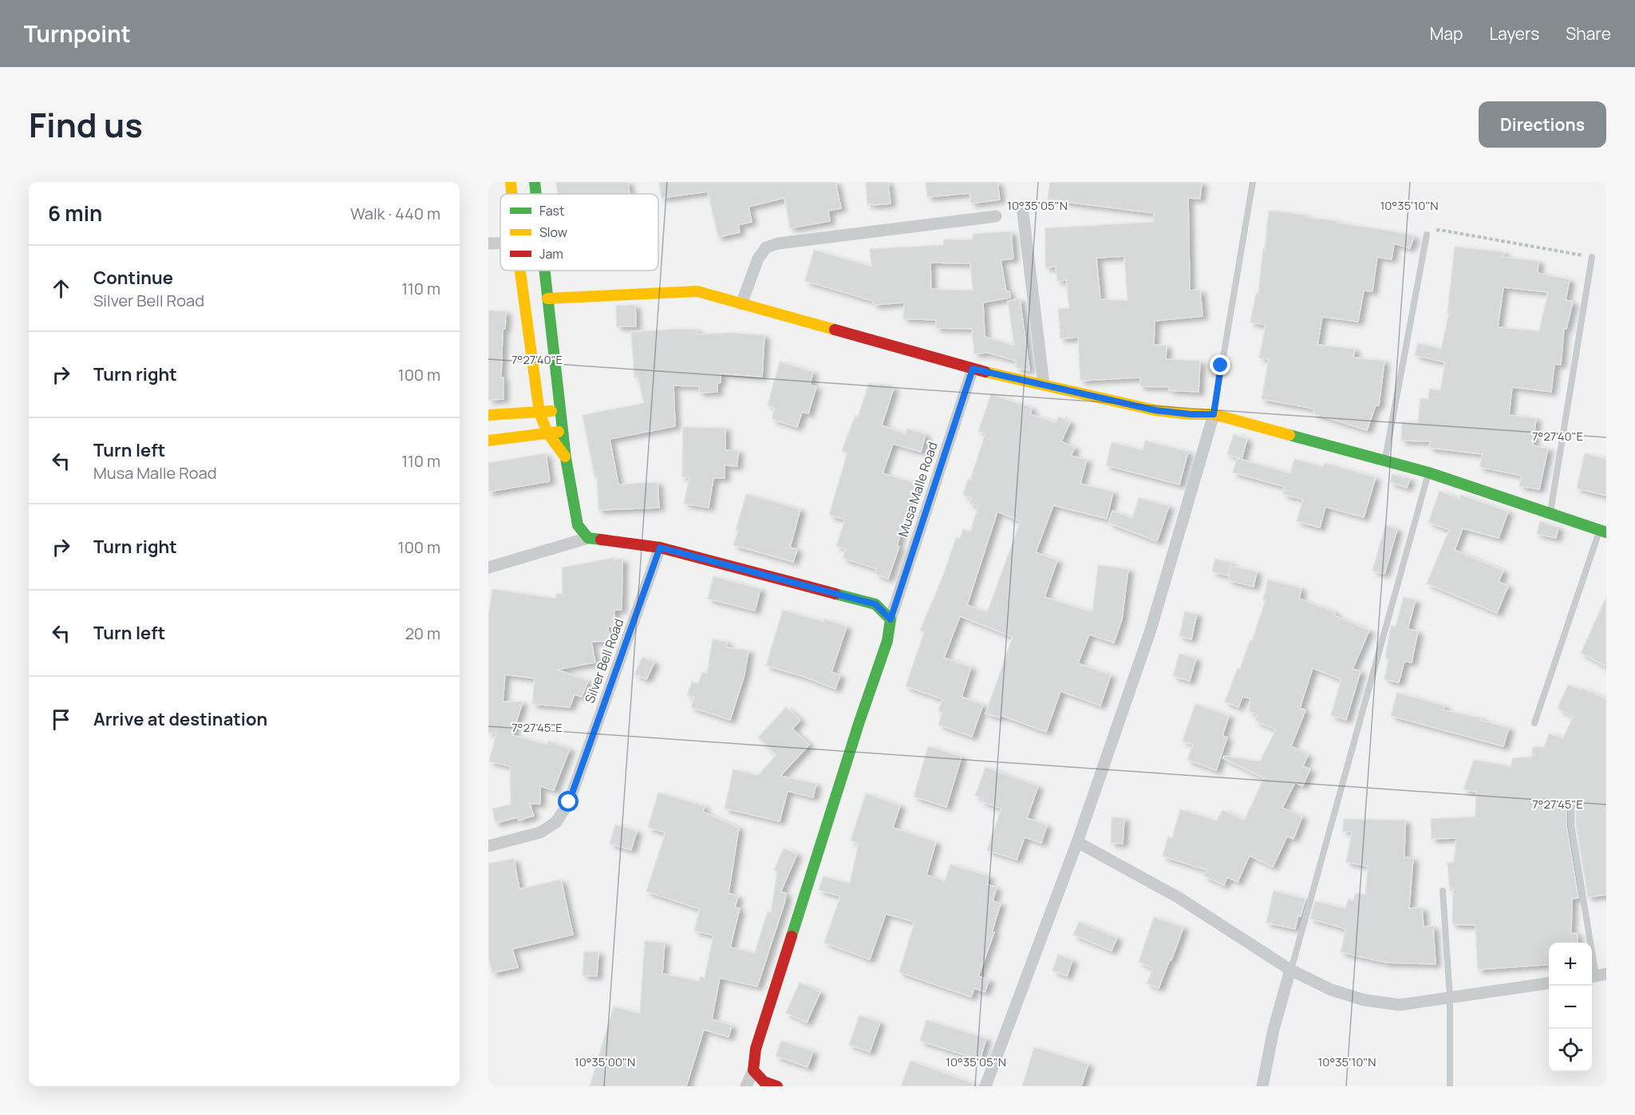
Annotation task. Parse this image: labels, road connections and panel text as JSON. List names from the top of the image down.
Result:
{
  "streets": {
    "street": ["Musa Malle Road", "Silver Bell Road"]
  },
  "legend": ["Fast", "Slow", "Jam"],
  "page": {
    "header": "Turnpoint",
    "nav": ["Map", "Layers", "Share"],
    "title": "Find us",
    "buttons": "Directions",
    "heading": ["6 min", "Walk · 440 m"],
    "list": [
      ["Continue", "Silver Bell Road", "110 m"],
      ["Turn right", "100 m"],
      ["Turn left", "Musa Malle Road", "110 m"],
      ["Turn right", "100 m"],
      ["Turn left", "20 m"],
      "Arrive at destination"
    ],
    "map_buttons": ["+", "−"]
  },
  "coordinates": [
    "10°35'05\"N",
    "10°35'10\"N",
    "7°27'40\"E",
    "7°27'45\"E",
    "10°35'00\"N"
  ]
}
